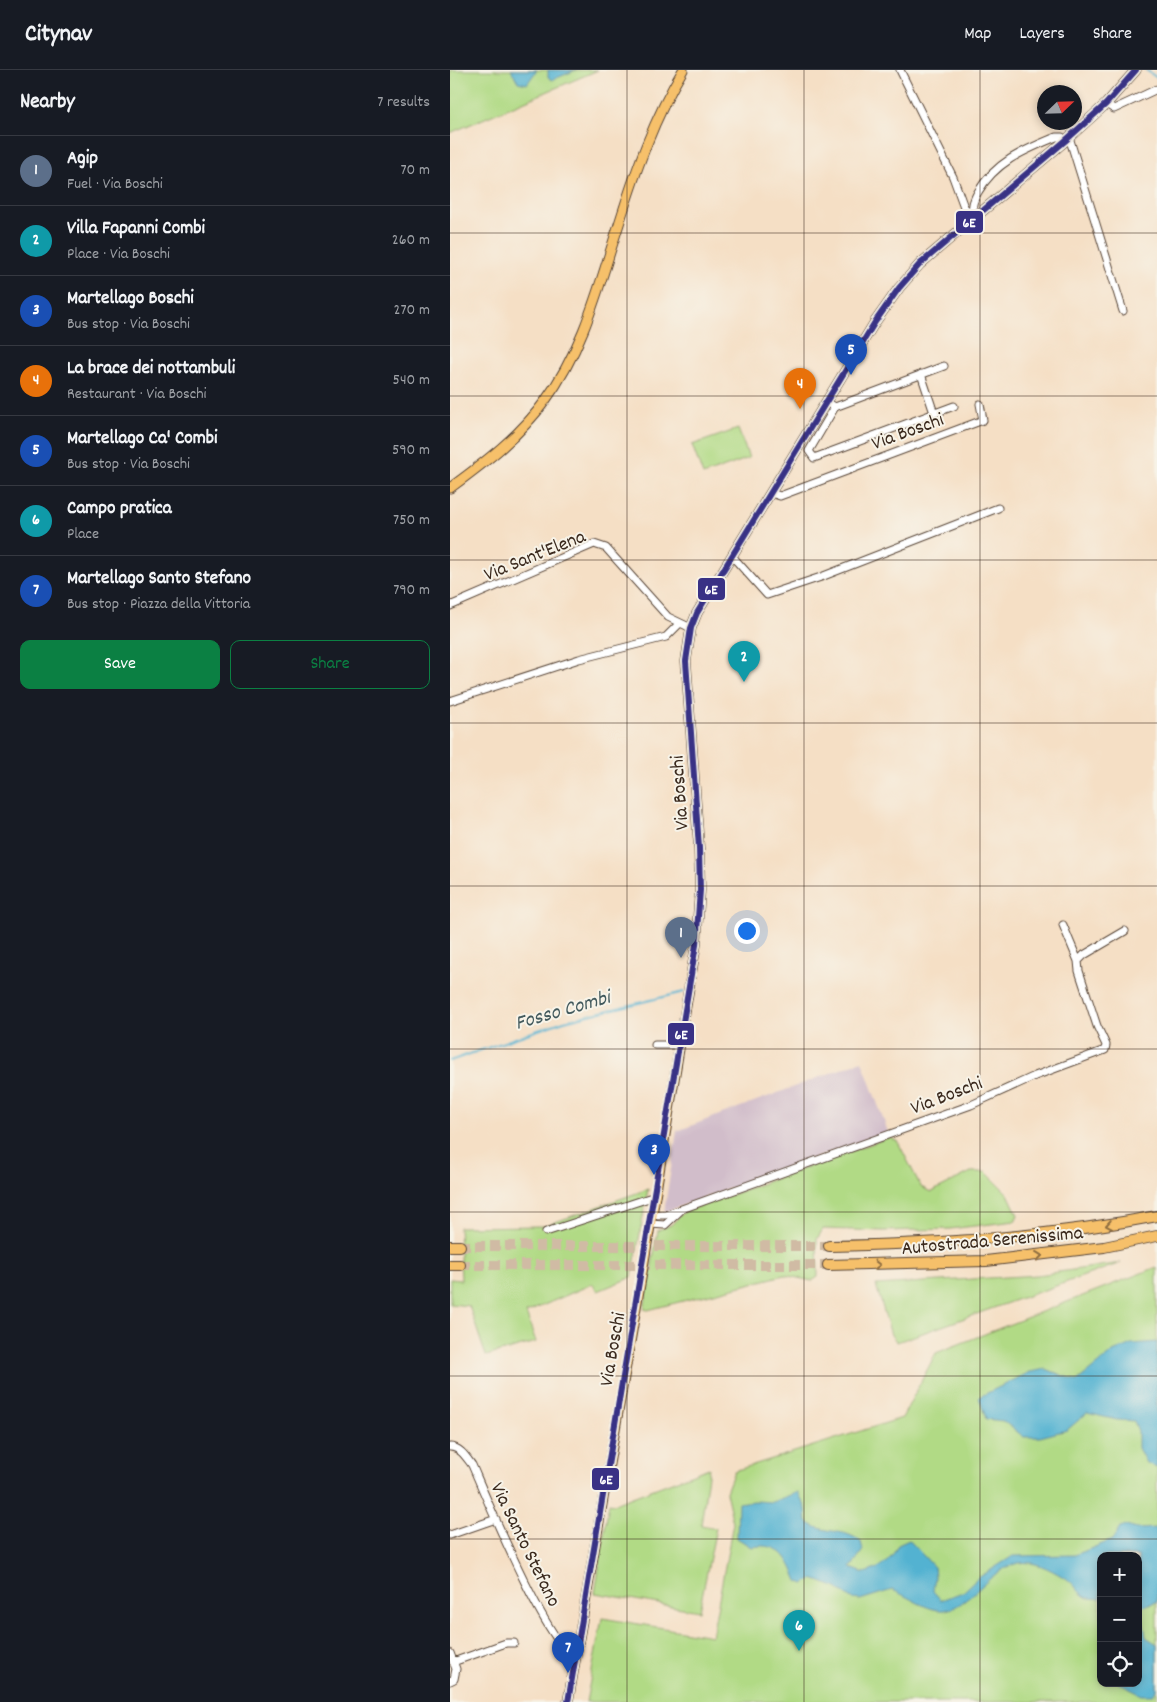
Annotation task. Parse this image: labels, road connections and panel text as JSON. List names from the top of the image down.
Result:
{
  "streets": {
    "highway": ["Autostrada Serenissima"],
    "main road": ["Via Boschi"],
    "street": ["Via Sant'Elena", "Via Santo Stefano"]
  },
  "crossings": [
    ["Via Boschi", "Via Santo Stefano"]
  ],
  "water": ["Fosso Combi"],
  "lines": ["transit line 6E"],
  "north": "top right",
  "page": {
    "header": "Citynav",
    "nav": ["Map", "Layers", "Share"],
    "heading": ["Nearby", "7 results"],
    "list": [
      {
        "mark": "1",
        "name": "Agip",
        "note": "Fuel · Via Boschi",
        "value": "70 m"
      },
      {
        "mark": "2",
        "name": "Villa Fapanni Combi",
        "note": "Place · Via Boschi",
        "value": "260 m"
      },
      {
        "mark": "3",
        "name": "Martellago Boschi",
        "note": "Bus stop · Via Boschi",
        "value": "270 m"
      },
      {
        "mark": "4",
        "name": "La brace dei nottambuli",
        "note": "Restaurant · Via Boschi",
        "value": "540 m"
      },
      {
        "mark": "5",
        "name": "Martellago Ca' Combi",
        "note": "Bus stop · Via Boschi",
        "value": "590 m"
      },
      {
        "mark": "6",
        "name": "Campo pratica",
        "note": "Place",
        "value": "750 m"
      },
      {
        "mark": "7",
        "name": "Martellago Santo Stefano",
        "note": "Bus stop · Piazza della Vittoria",
        "value": "790 m"
      }
    ],
    "pins": [
      "5",
      "4",
      "2",
      "1",
      "3",
      "6",
      "7"
    ],
    "buttons": ["Save", "Share"],
    "map_buttons": ["+", "−"]
  }
}
